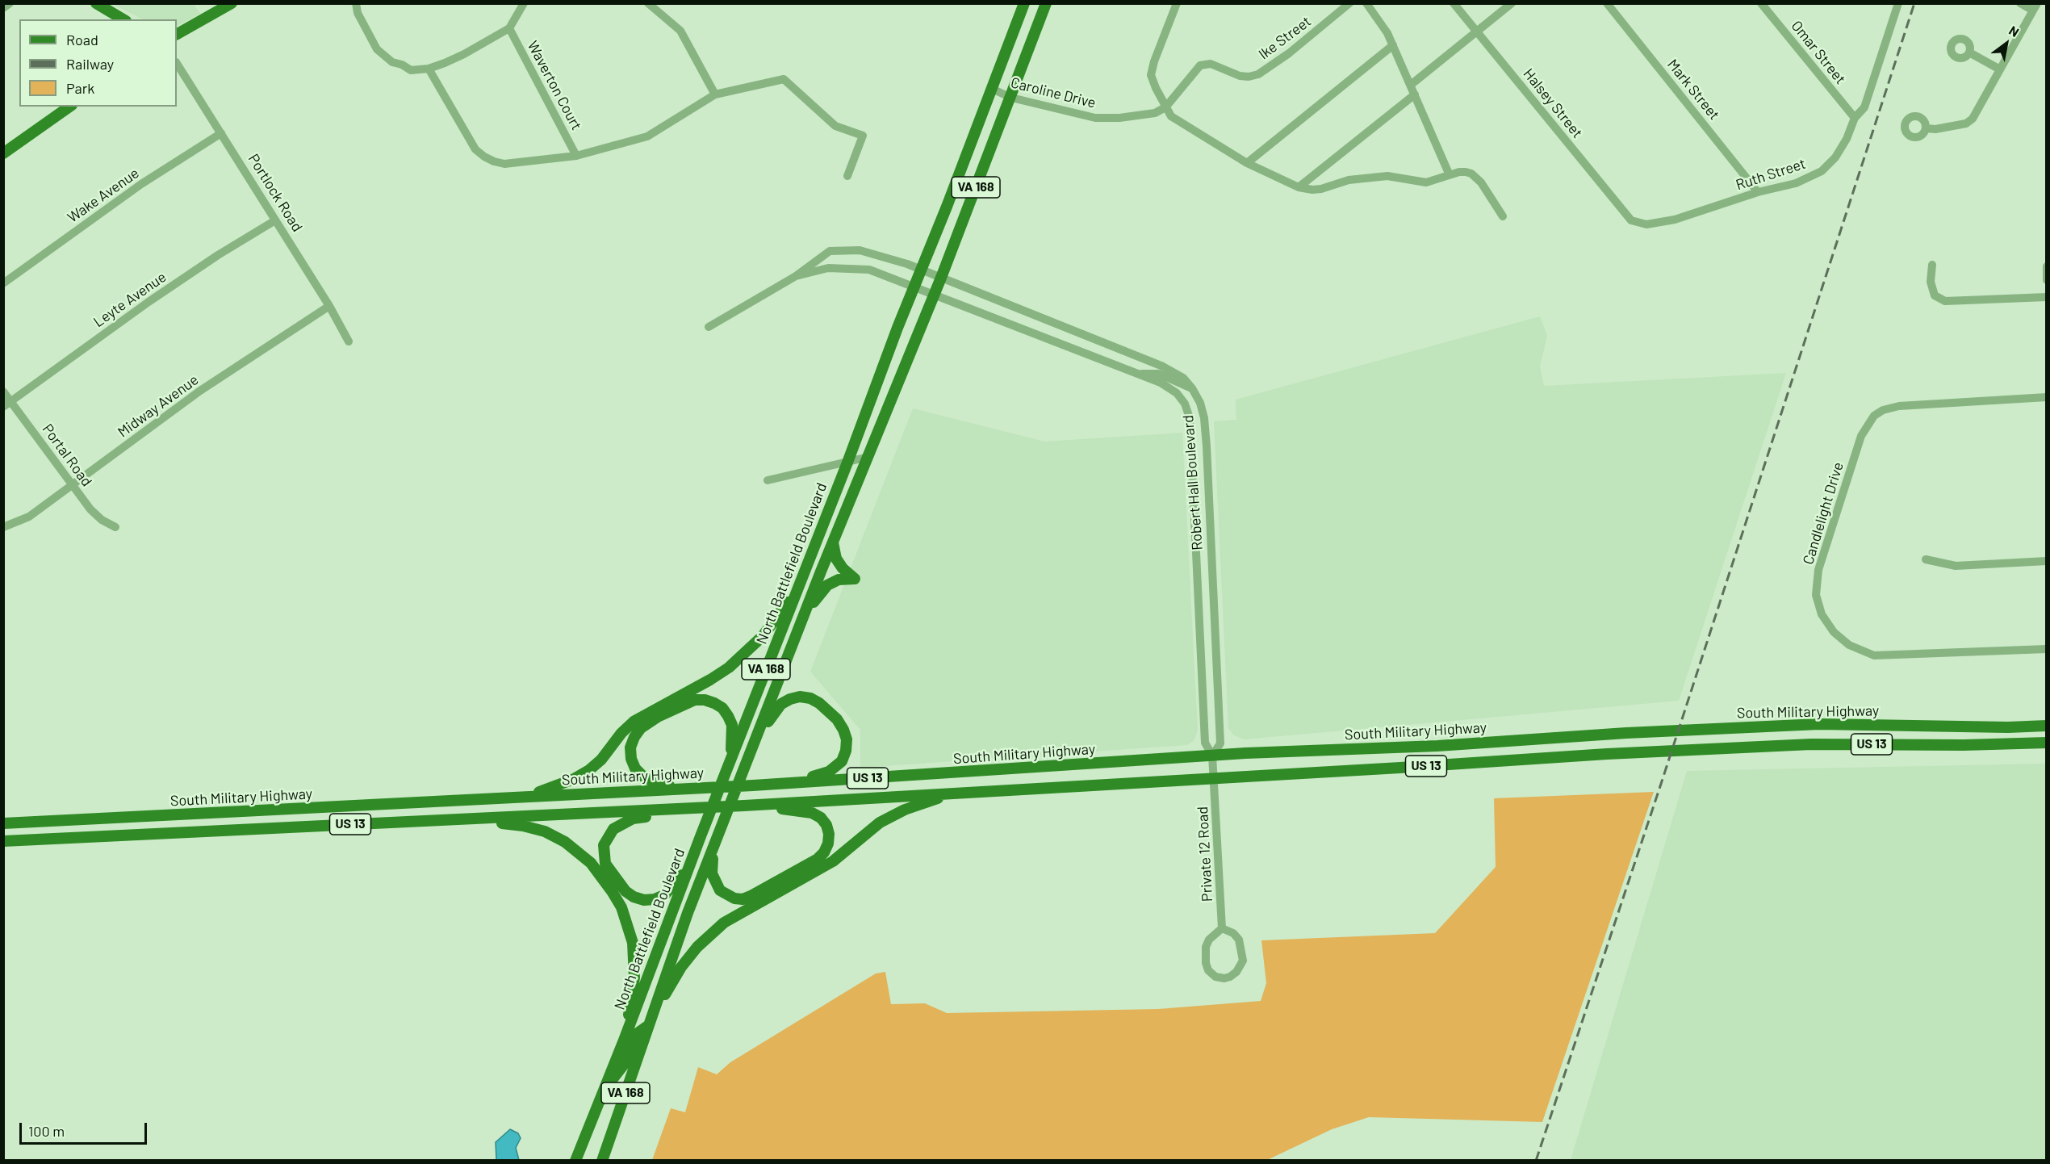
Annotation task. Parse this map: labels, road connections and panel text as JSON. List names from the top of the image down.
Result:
{
  "streets": {
    "main road": [
      "VA 168",
      "North Battlefield Boulevard",
      "South Military Highway",
      "US 13"
    ],
    "street": [
      "Ike Street",
      "Omar Street",
      "Waverton Court",
      "Mark Street",
      "Caroline Drive",
      "Halsey Street",
      "Ruth Street",
      "Portlock Road",
      "Wake Avenue",
      "Leyte Avenue",
      "Midway Avenue",
      "Portal Road",
      "Robert Hall Boulevard",
      "Candlelight Drive",
      "Private 12 Road"
    ]
  },
  "crossings": [
    ["Ike Street", "Caroline Drive"],
    ["Omar Street", "Ruth Street"],
    ["Mark Street", "Ruth Street"],
    ["Caroline Drive", "North Battlefield Boulevard"],
    ["Halsey Street", "Ruth Street"],
    ["VA 168", "North Battlefield Boulevard"],
    ["Portlock Road", "Wake Avenue"],
    ["Portlock Road", "Leyte Avenue"],
    ["Portlock Road", "Midway Avenue"],
    ["Leyte Avenue", "Portal Road"],
    ["Midway Avenue", "Portal Road"],
    ["Robert Hall Boulevard", "North Battlefield Boulevard"],
    ["Robert Hall Boulevard", "South Military Highway"],
    ["Robert Hall Boulevard", "US 13"],
    ["Robert Hall Boulevard", "Private 12 Road"],
    ["US 13", "Private 12 Road"]
  ],
  "legend": ["Road", "Railway", "Park"],
  "scale_bar": "100 m",
  "north": "top right"
}
